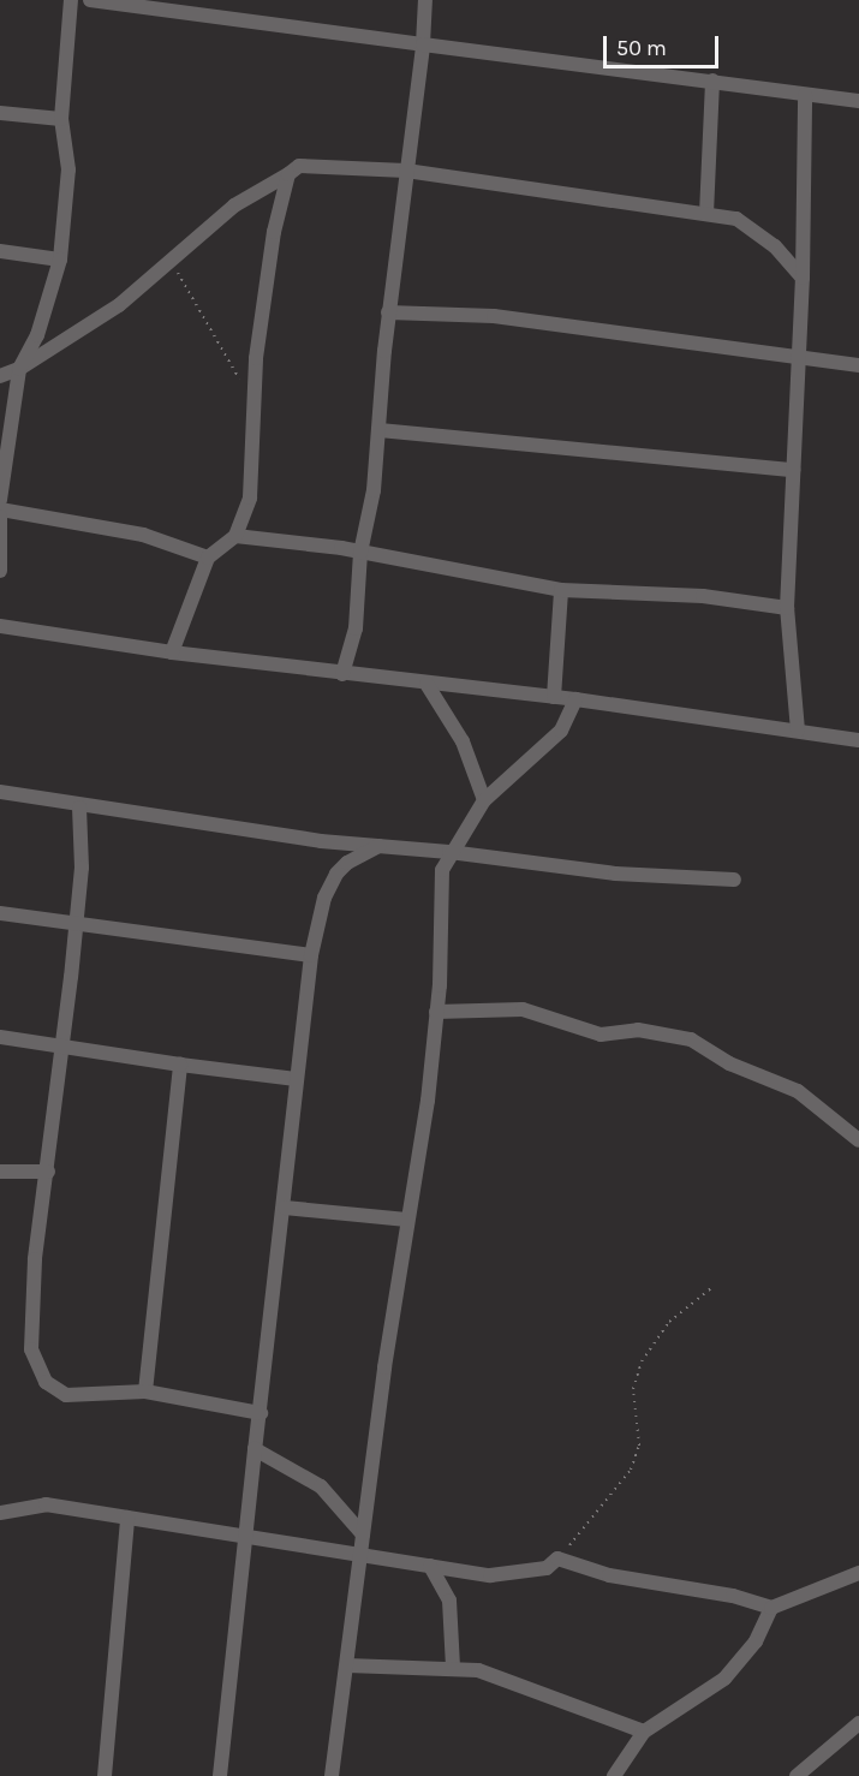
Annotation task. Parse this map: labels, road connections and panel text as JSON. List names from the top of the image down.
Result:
{
  "scale_bar": "50 m"
}
